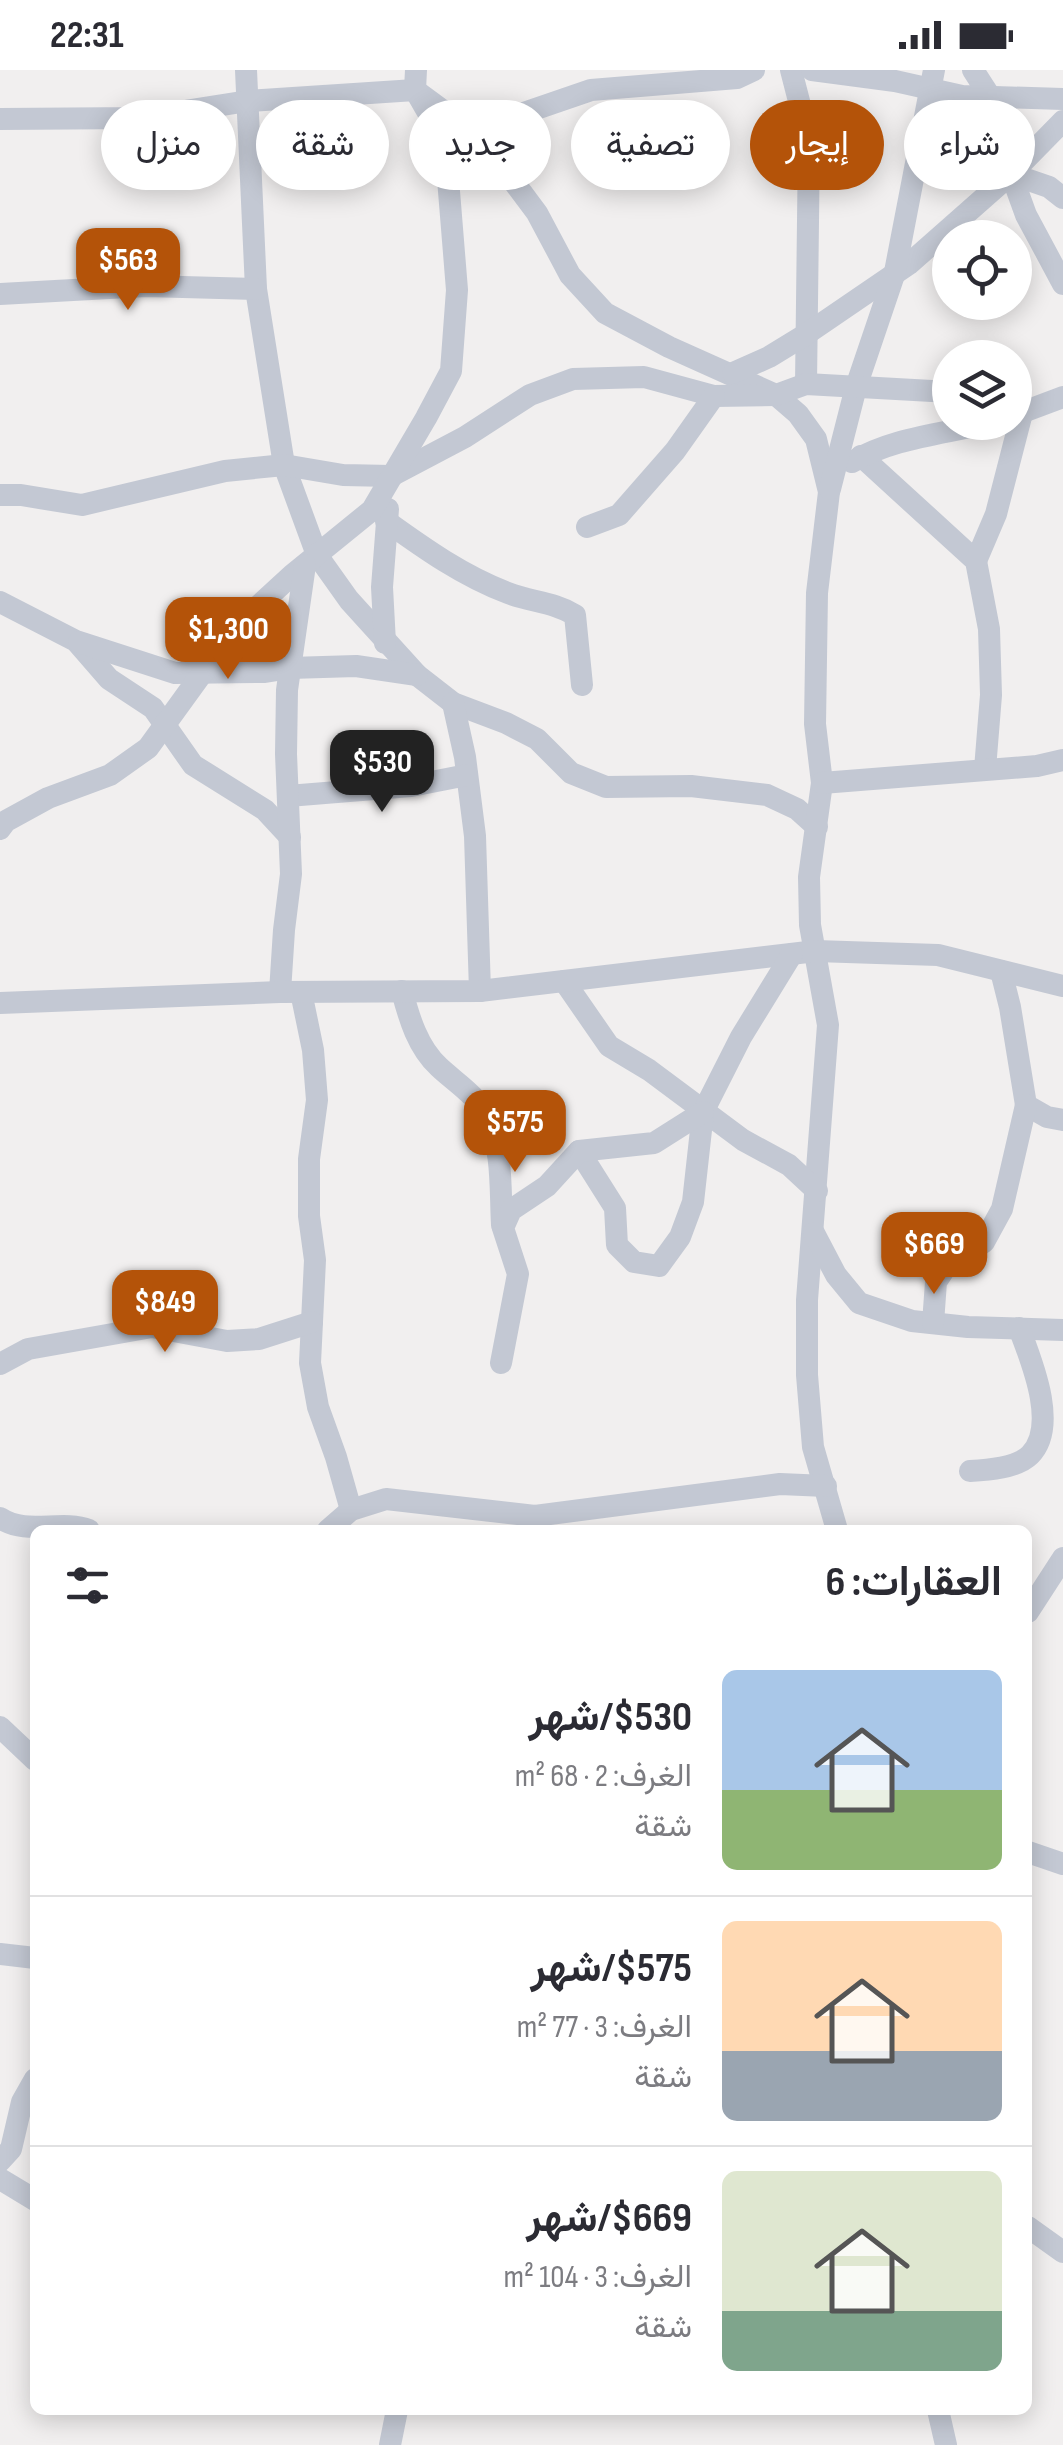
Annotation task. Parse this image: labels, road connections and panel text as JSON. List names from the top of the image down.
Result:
{
  "page": {
    "status": "22:31",
    "chip": [
      "شراء",
      "إيجار",
      "تصفية",
      "جديد",
      "شقة",
      "منزل"
    ],
    "price": [
      "$563",
      "$1,300",
      "$530",
      "$575",
      "$669",
      "$849"
    ],
    "heading": "العقارات: 6",
    "list": [
      {
        "name": "$530/شهر",
        "note": "الغرف: 2 · 68 m² · شقة"
      },
      {
        "name": "$575/شهر",
        "note": "الغرف: 3 · 77 m² · شقة"
      },
      {
        "name": "$669/شهر",
        "note": "الغرف: 3 · 104 m² · شقة"
      }
    ]
  }
}
